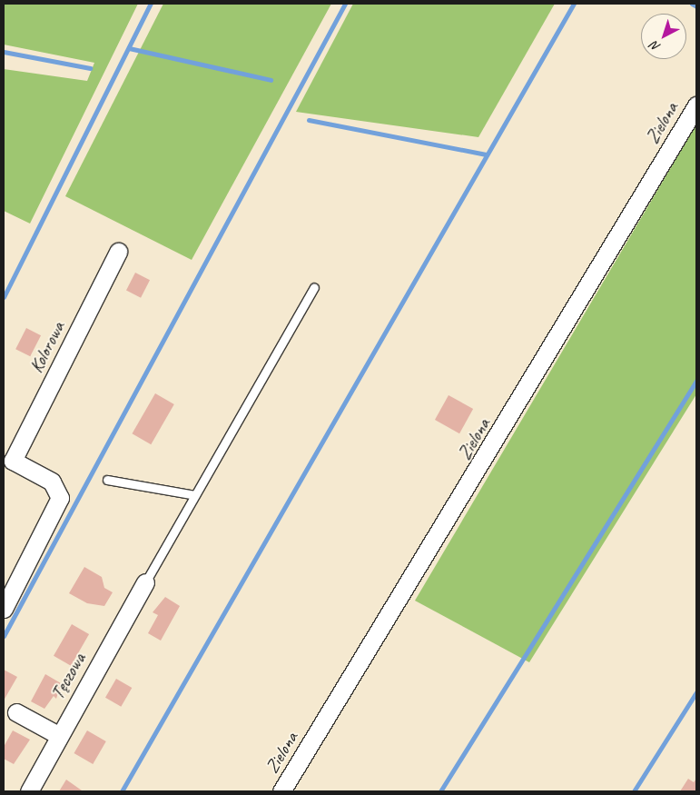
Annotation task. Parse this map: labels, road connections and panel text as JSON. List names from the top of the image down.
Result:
{
  "streets": {
    "street": ["Zielona", "Kolorowa", "Tęczowa"]
  },
  "north": "bottom left"
}
